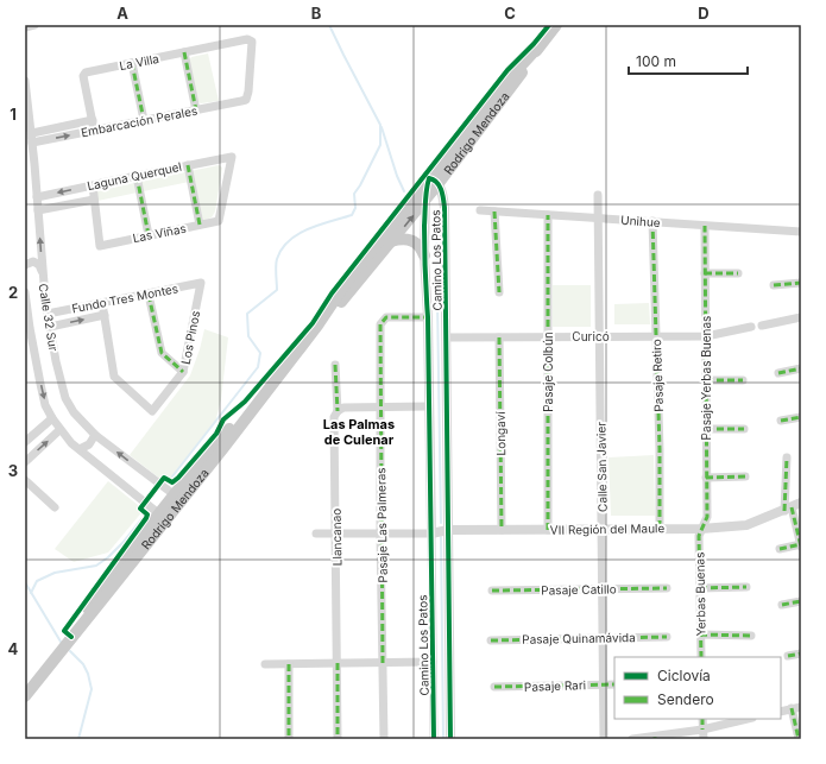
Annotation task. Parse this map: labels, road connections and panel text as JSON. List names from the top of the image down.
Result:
{
  "streets": {
    "main road": ["Rodrigo Mendoza"],
    "street": [
      "La Villa",
      "Embarcación Perales",
      "Laguna Querquel",
      "Unihue",
      "Las Viñas",
      "Camino Los Patos",
      "Fundo Tres Montes",
      "Calle 32 Sur",
      "Curicó",
      "Los Pinos",
      "Pasaje Colbún",
      "Pasaje Retiro",
      "Pasaje Yerbas Buenas",
      "Longaví",
      "Calle San Javier",
      "Pasaje Las Palmeras",
      "VII Región del Maule",
      "Llancanao",
      "Pasaje Catillo",
      "Yerbas Buenas",
      "Pasaje Quinamávida",
      "Pasaje Rari"
    ]
  },
  "crossings": [
    ["La Villa", "Embarcación Perales"],
    ["Embarcación Perales", "Calle 32 Sur"],
    ["Rodrigo Mendoza", "Camino Los Patos"],
    ["Rodrigo Mendoza", "Calle 32 Sur"],
    ["Laguna Querquel", "Las Viñas"],
    ["Laguna Querquel", "Calle 32 Sur"],
    ["Unihue", "Pasaje Colbún"],
    ["Unihue", "Pasaje Retiro"],
    ["Unihue", "Pasaje Yerbas Buenas"],
    ["Unihue", "Calle San Javier"],
    ["Camino Los Patos", "Curicó"],
    ["Camino Los Patos", "Pasaje Las Palmeras"],
    ["Camino Los Patos", "VII Región del Maule"],
    ["Fundo Tres Montes", "Calle 32 Sur"],
    ["Fundo Tres Montes", "Los Pinos"],
    ["Curicó", "Pasaje Colbún"],
    ["Curicó", "Pasaje Retiro"],
    ["Curicó", "Pasaje Yerbas Buenas"],
    ["Curicó", "Longaví"],
    ["Curicó", "Calle San Javier"],
    ["Pasaje Colbún", "VII Región del Maule"],
    ["Pasaje Retiro", "VII Región del Maule"],
    ["Pasaje Yerbas Buenas", "VII Región del Maule"],
    ["Pasaje Yerbas Buenas", "Yerbas Buenas"],
    ["Longaví", "VII Región del Maule"],
    ["Calle San Javier", "VII Región del Maule"],
    ["Calle San Javier", "Pasaje Catillo"],
    ["Calle San Javier", "Pasaje Quinamávida"],
    ["Calle San Javier", "Pasaje Rari"],
    ["VII Región del Maule", "Yerbas Buenas"]
  ],
  "districts": ["Las Palmas de Culenar"],
  "legend": ["Ciclovía", "Sendero"],
  "scale_bar": "100 m",
  "grid": {
    "columns": [
      "A",
      "B",
      "C",
      "D"
    ],
    "rows": [
      "1",
      "2",
      "3",
      "4"
    ]
  }
}
